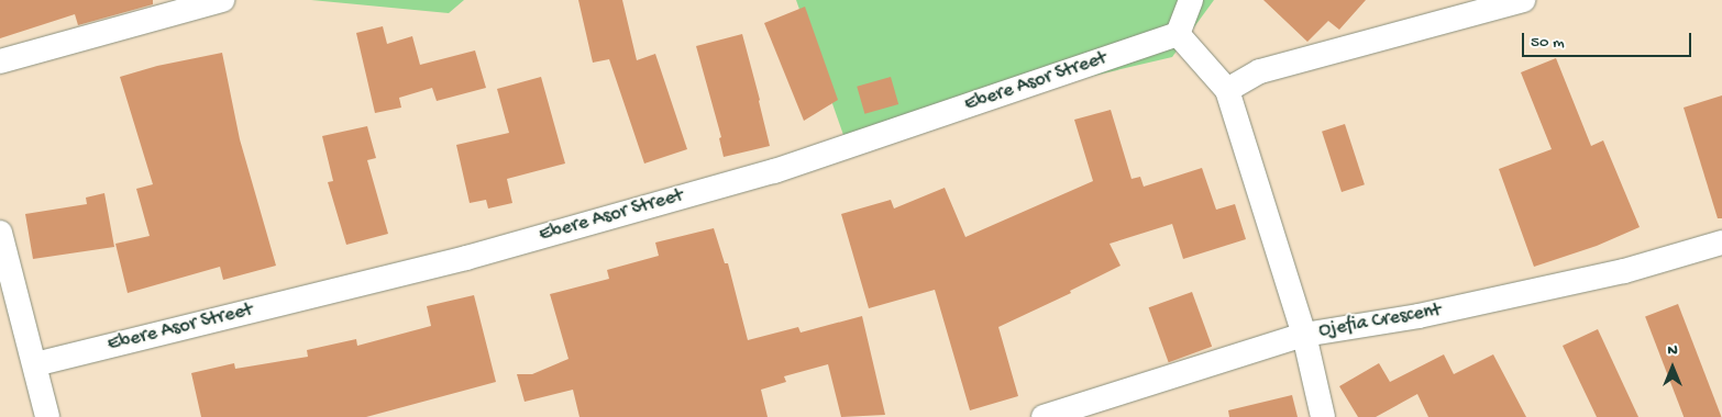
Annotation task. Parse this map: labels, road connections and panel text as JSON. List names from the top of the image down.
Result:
{
  "streets": {
    "street": ["Ebere Asor Street", "Ojefia Crescent"]
  },
  "scale_bar": "50 m",
  "north": "top"
}
